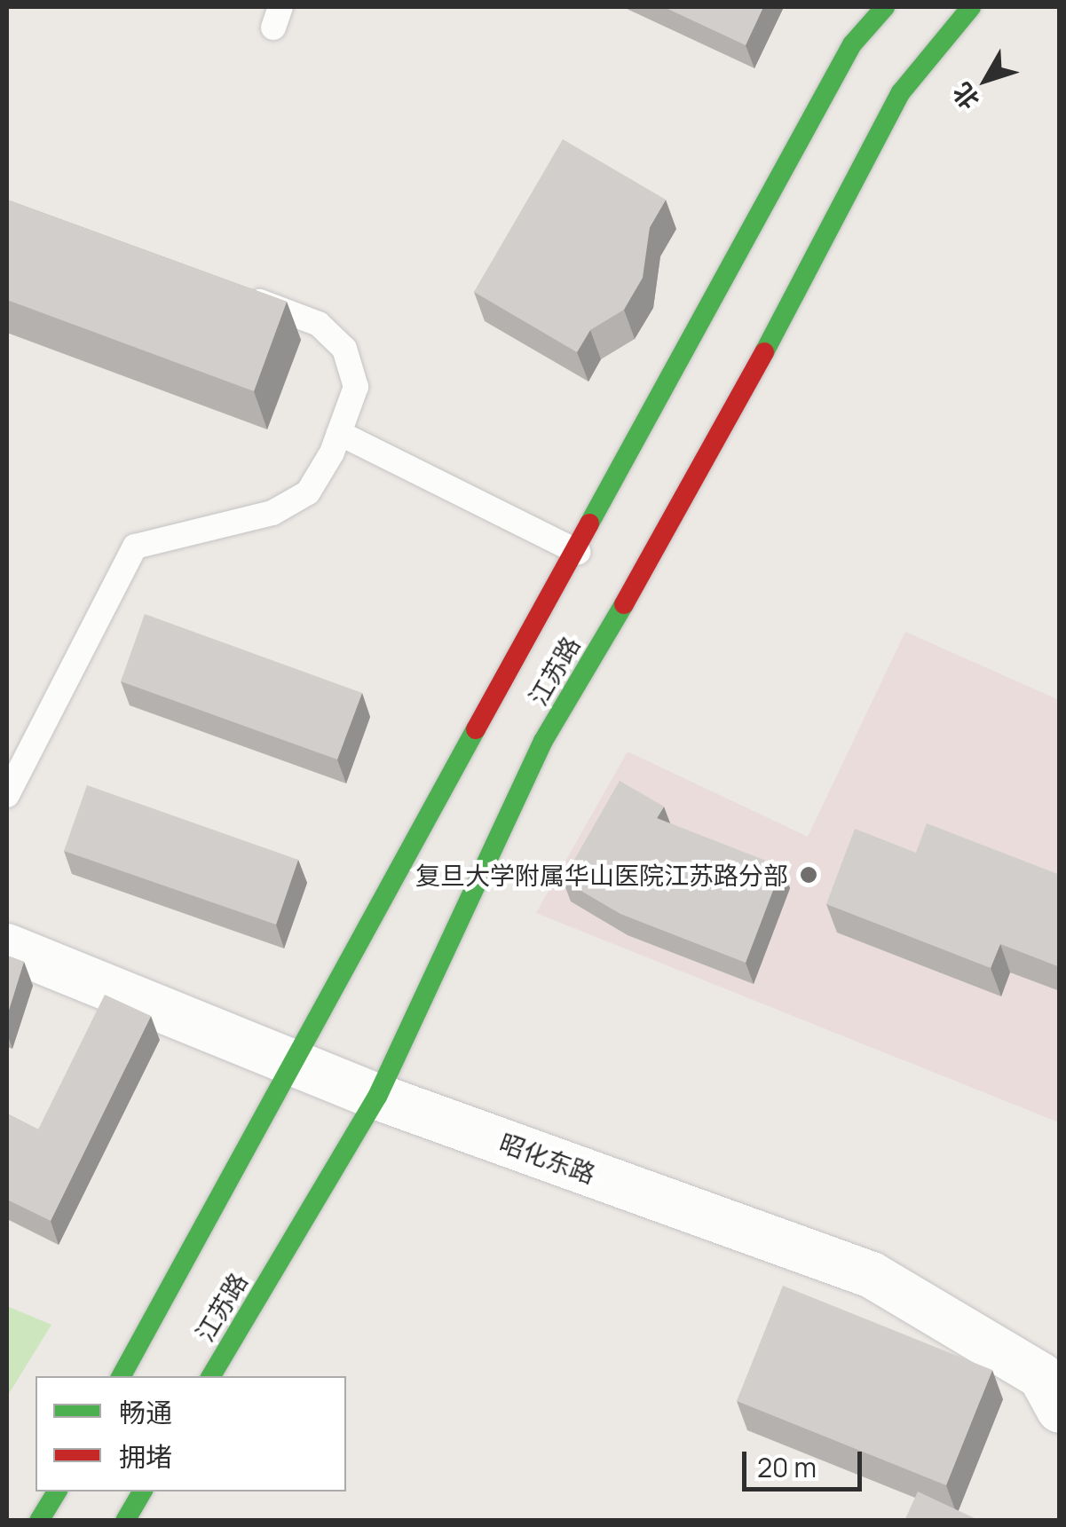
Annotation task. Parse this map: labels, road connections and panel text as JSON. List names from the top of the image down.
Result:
{
  "streets": {
    "main road": ["江苏路"],
    "street": ["昭化东路"]
  },
  "crossings": [
    ["江苏路", "昭化东路"]
  ],
  "places": ["复旦大学附属华山医院江苏路分部"],
  "legend": ["畅通", "拥堵"],
  "scale_bar": "20 m",
  "north": "bottom left"
}
